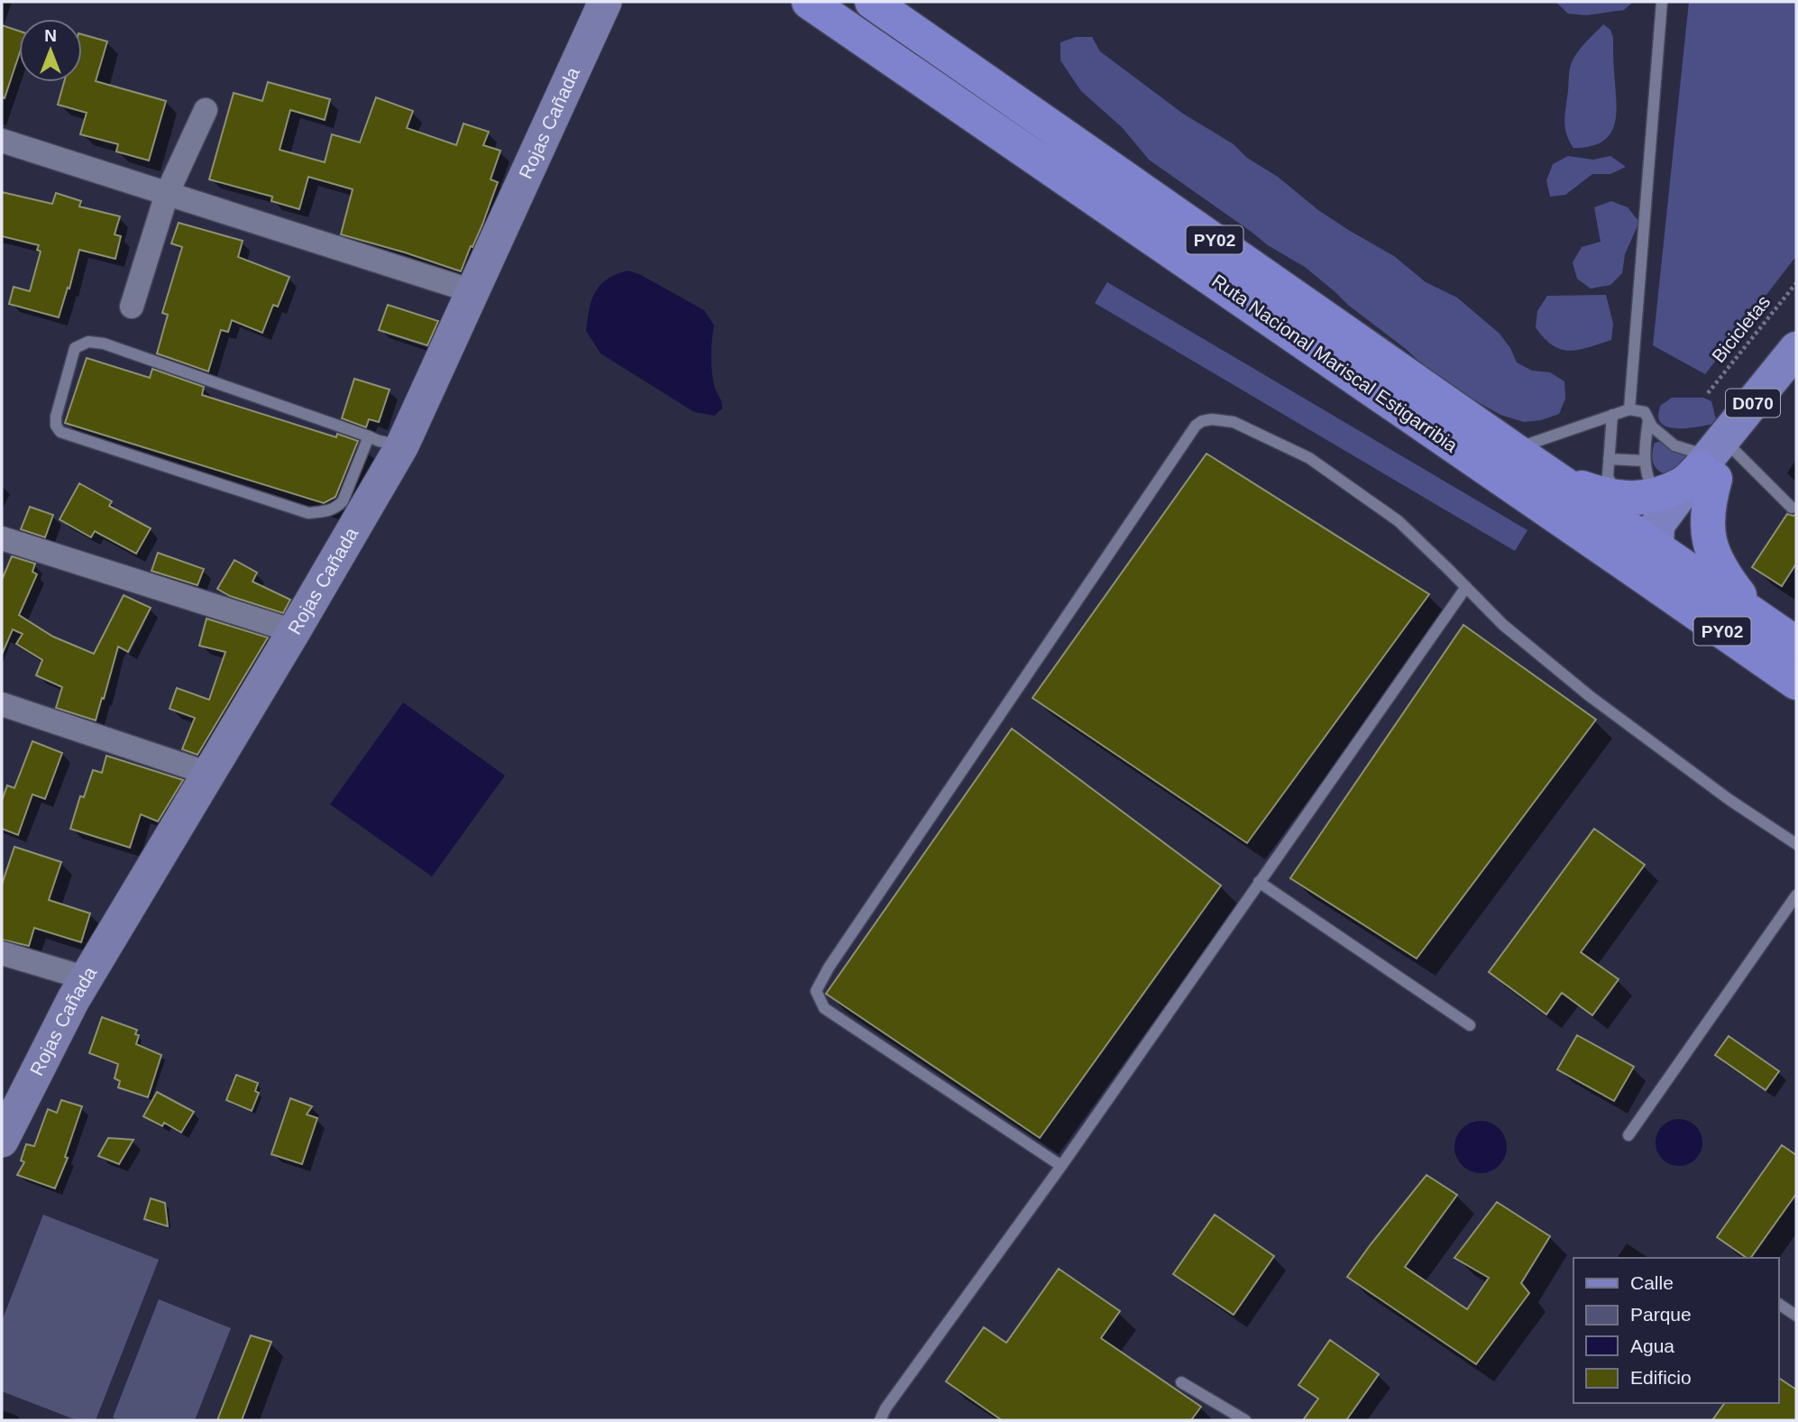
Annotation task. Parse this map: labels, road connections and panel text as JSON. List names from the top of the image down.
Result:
{
  "streets": {
    "highway": ["PY02", "Ruta Nacional Mariscal Estigarribia"],
    "main road": ["Rojas Cañada", "D070"],
    "path": ["Bicicletas"]
  },
  "crossings": [
    ["Ruta Nacional Mariscal Estigarribia", "D070"]
  ],
  "legend": [
    "Calle",
    "Parque",
    "Agua",
    "Edificio"
  ],
  "north": "top"
}
